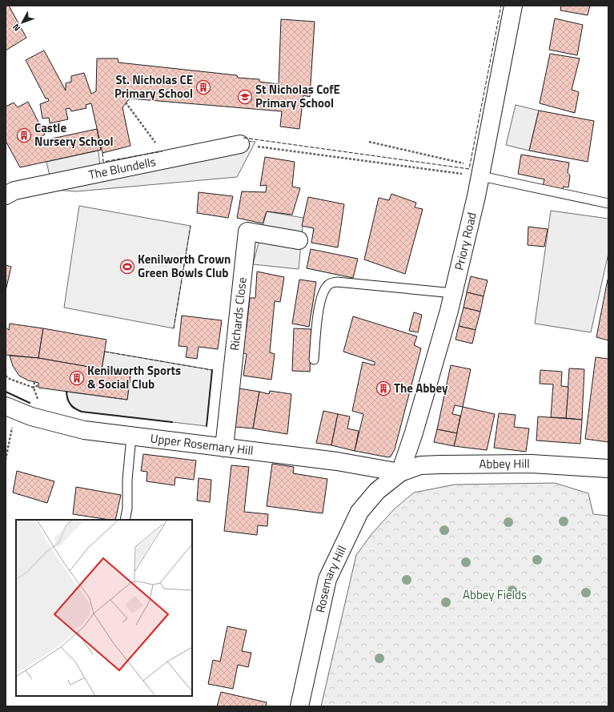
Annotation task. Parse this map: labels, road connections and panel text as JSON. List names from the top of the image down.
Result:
{
  "streets": {
    "main road": [
      "The Blundells",
      "Priory Road",
      "Richards Close",
      "Upper Rosemary Hill",
      "Abbey Hill",
      "Rosemary Hill"
    ]
  },
  "crossings": [
    ["Priory Road", "Upper Rosemary Hill"],
    ["Priory Road", "Abbey Hill"],
    ["Priory Road", "Rosemary Hill"],
    ["Richards Close", "Upper Rosemary Hill"],
    ["Upper Rosemary Hill", "Abbey Hill"],
    ["Upper Rosemary Hill", "Rosemary Hill"],
    ["Abbey Hill", "Rosemary Hill"]
  ],
  "parks": ["Abbey Fields"],
  "places": {
    "building": [
      "St. Nicholas CE Primary School",
      "Castle Nursery School",
      "Kenilworth Sports & Social Club",
      "The Abbey"
    ],
    "school or university": ["St Nicholas CofE Primary School"],
    "sports": ["Kenilworth Crown Green Bowls Club"]
  },
  "north": "bottom left"
}
